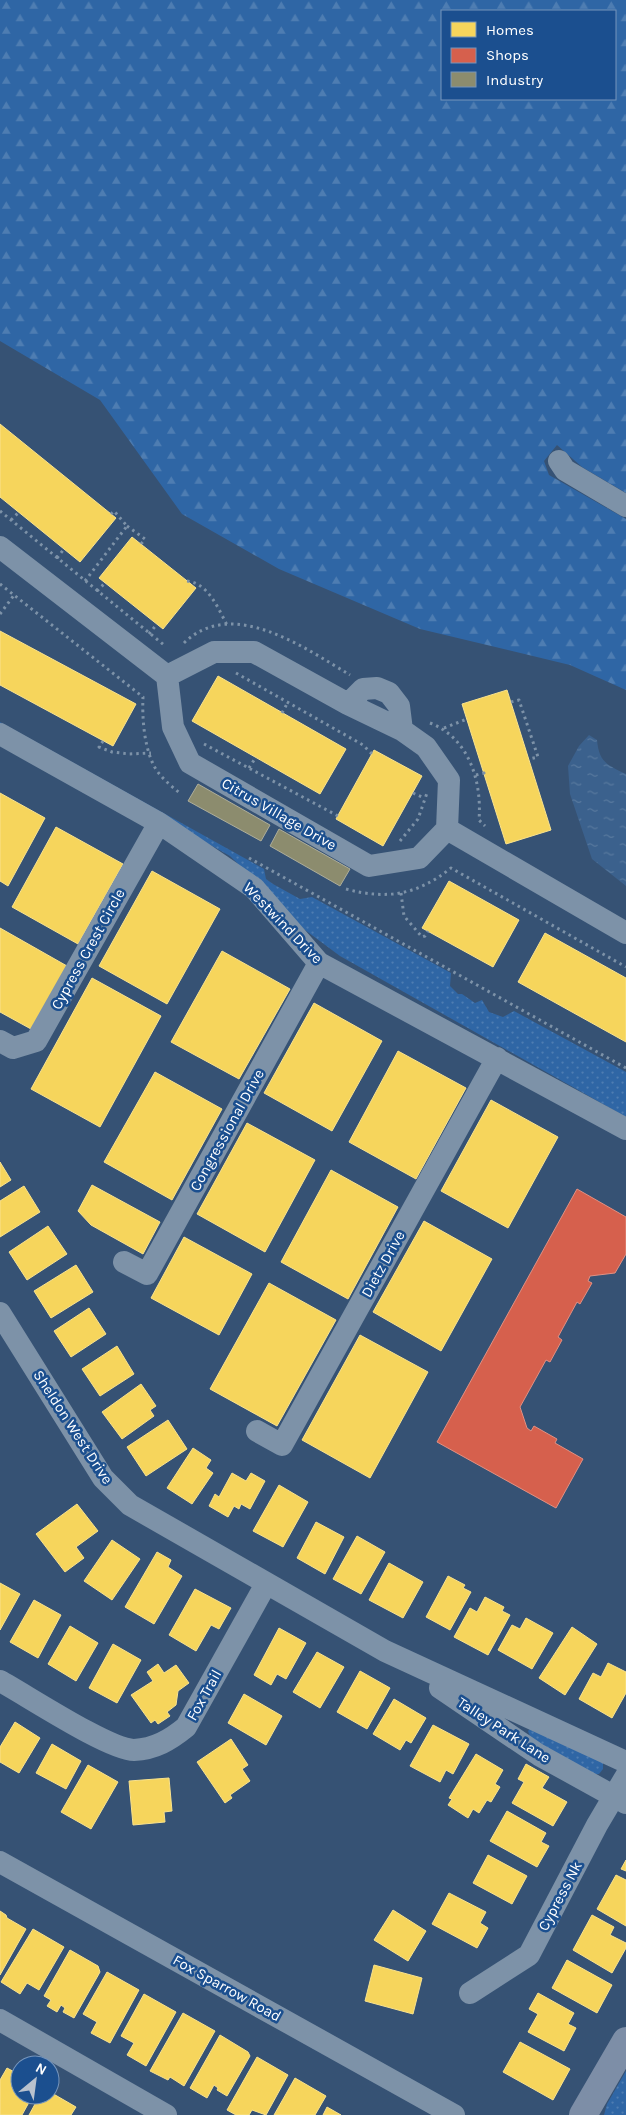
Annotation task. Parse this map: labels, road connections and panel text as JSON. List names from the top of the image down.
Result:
{
  "streets": {
    "street": [
      "Citrus Village Drive",
      "Westwind Drive",
      "Cypress Crest Circle",
      "Congressional Drive",
      "Dietz Drive",
      "Sheldon West Drive",
      "Fox Trail",
      "Talley Park Lane",
      "Cypress Nk",
      "Fox Sparrow Road"
    ]
  },
  "crossings": [
    ["Westwind Drive", "Cypress Crest Circle"],
    ["Westwind Drive", "Congressional Drive"],
    ["Westwind Drive", "Dietz Drive"],
    ["Sheldon West Drive", "Fox Trail"],
    ["Sheldon West Drive", "Talley Park Lane"],
    ["Fox Trail", "Talley Park Lane"],
    ["Talley Park Lane", "Cypress Nk"]
  ],
  "legend": ["Homes", "Shops", "Industry"],
  "north": "top right"
}
